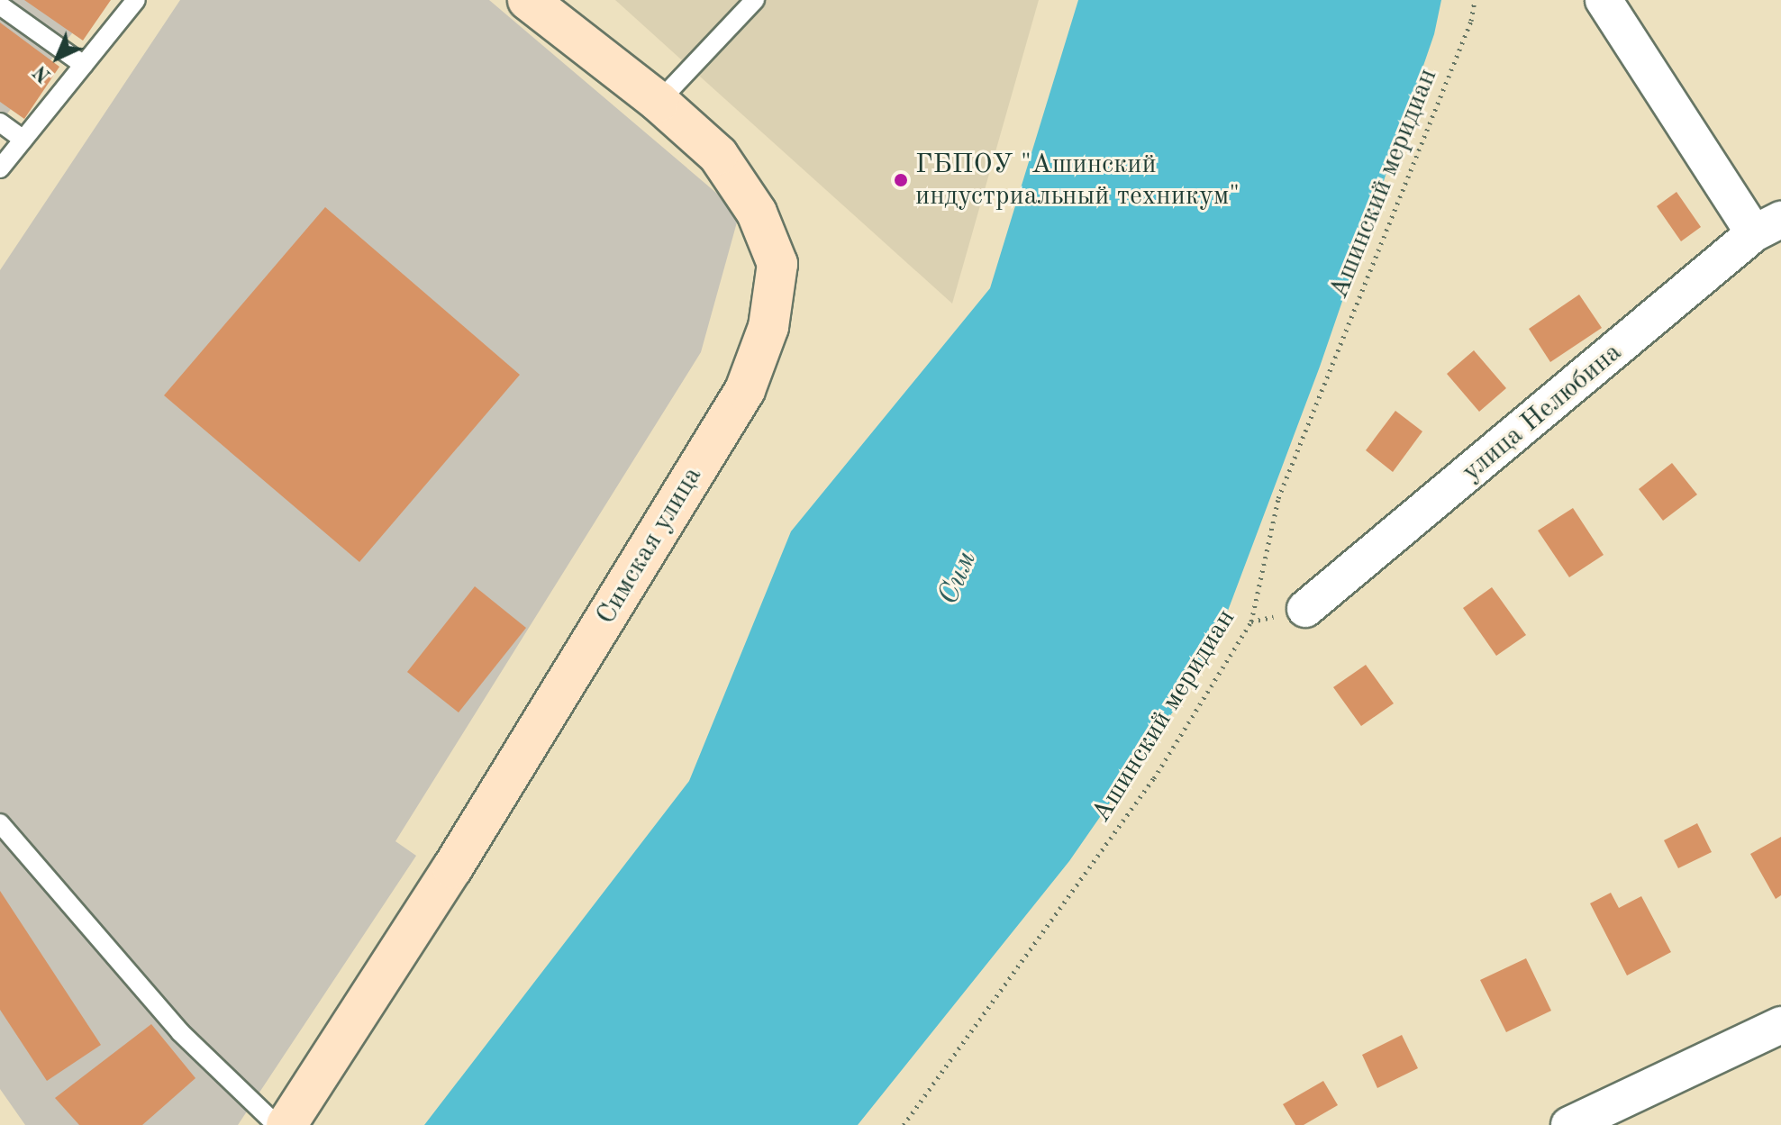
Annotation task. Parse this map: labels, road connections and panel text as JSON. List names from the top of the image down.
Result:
{
  "streets": {
    "main road": ["Симская улица"],
    "street": ["улица Нелюбина"],
    "path": ["Ашинский меридиан"]
  },
  "water": ["Сим"],
  "places": ["ГБПОУ \"Ашинский индустриальный техникум\""],
  "north": "bottom left"
}
